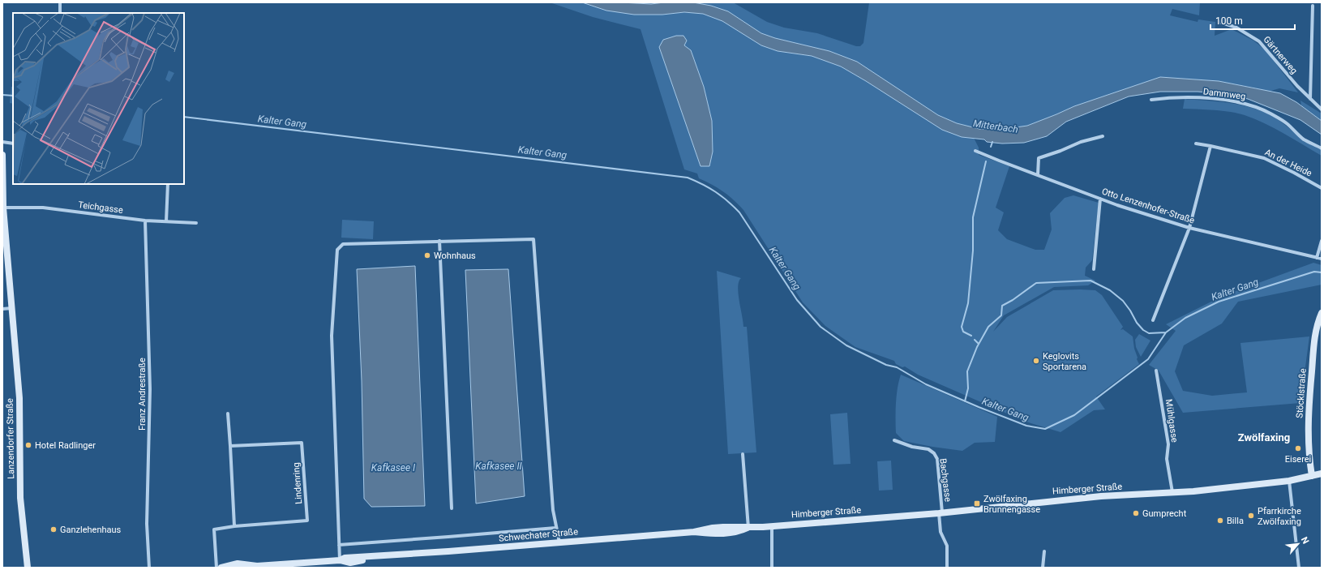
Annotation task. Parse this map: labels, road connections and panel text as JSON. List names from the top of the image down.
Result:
{
  "streets": {
    "main road": [
      "Stöcklstraße",
      "Lanzendorfer Straße",
      "Himberger Straße",
      "Schwechater Straße"
    ],
    "street": [
      "Gärtnerweg",
      "Dammweg",
      "An der Heide",
      "Otto Lenzenhofer-Straße",
      "Teichgasse",
      "Franz Andrestraße",
      "Mühlgasse",
      "Bachgasse",
      "Lindenring"
    ]
  },
  "crossings": [
    ["Teichgasse", "Franz Andrestraße"],
    ["Teichgasse", "Lanzendorfer Straße"],
    ["Stöcklstraße", "Himberger Straße"],
    ["Mühlgasse", "Himberger Straße"],
    ["Bachgasse", "Himberger Straße"],
    ["Himberger Straße", "Schwechater Straße"]
  ],
  "districts": ["Zwölfaxing"],
  "water": [
    "Kalter Gang",
    "Mitterbach",
    "Kafkasee II",
    "Kafkasee I"
  ],
  "places": {
    "other": [
      "Wohnhaus",
      "Keglovits Sportarena",
      "Hotel Radlinger",
      "Eiserei",
      "Gumprecht",
      "Pfarrkirche Zwölfaxing",
      "Billa",
      "Ganzlehenhaus"
    ],
    "transit": ["Zwölfaxing Brunnengasse"]
  },
  "scale_bar": "100 m",
  "north": "top right"
}
